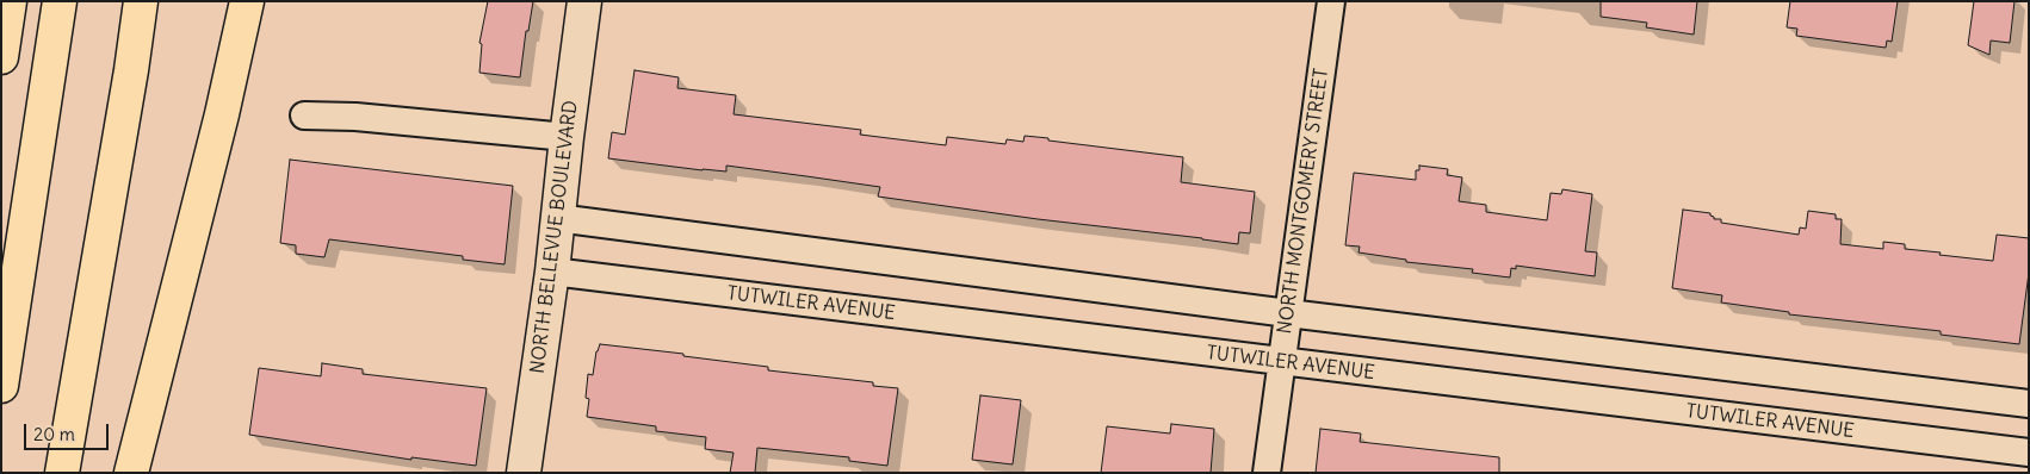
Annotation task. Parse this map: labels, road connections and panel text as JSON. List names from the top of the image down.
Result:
{
  "streets": {
    "street": ["NORTH MONTGOMERY STREET", "NORTH BELLEVUE BOULEVARD", "TUTWILER AVENUE"]
  },
  "crossings": [
    ["NORTH MONTGOMERY STREET", "TUTWILER AVENUE"],
    ["NORTH BELLEVUE BOULEVARD", "TUTWILER AVENUE"]
  ],
  "scale_bar": "20 m"
}
